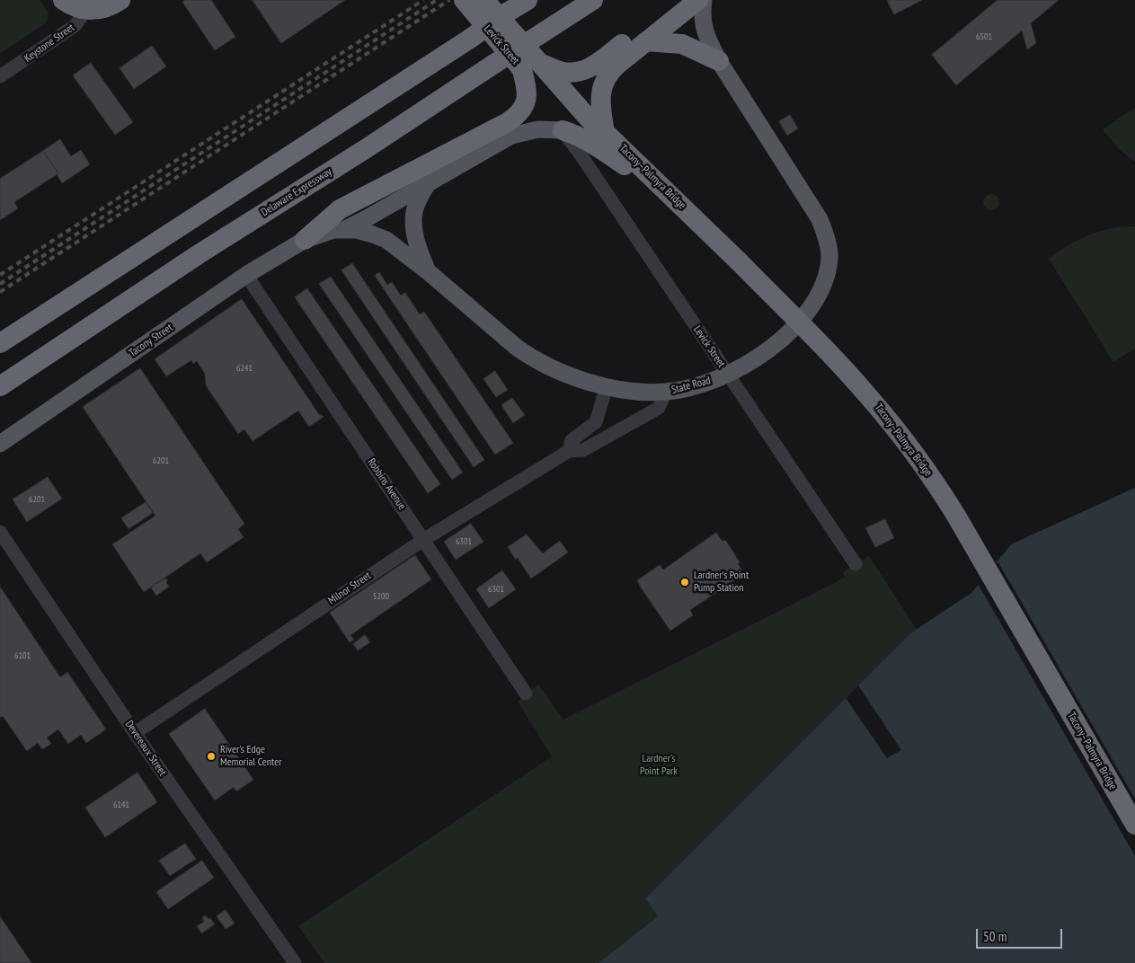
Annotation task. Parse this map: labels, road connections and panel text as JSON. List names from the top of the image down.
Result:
{
  "streets": {
    "highway": ["Levick Street", "Tacony–Palmyra Bridge", "Delaware Expressway"],
    "main road": ["Tacony Street", "State Road"],
    "street": [
      "Keystone Street",
      "Robbins Avenue",
      "Milnor Street",
      "Devereaux Street"
    ]
  },
  "crossings": [
    ["Levick Street", "Tacony–Palmyra Bridge"],
    ["Levick Street", "State Road"],
    ["Tacony Street", "State Road"],
    ["Tacony Street", "Robbins Avenue"],
    ["State Road", "Milnor Street"],
    ["Robbins Avenue", "Milnor Street"],
    ["Milnor Street", "Devereaux Street"]
  ],
  "parks": ["Lardner's Point Park"],
  "places": ["Lardner's Point Pump Station", "River's Edge Memorial Center"],
  "house_numbers": [
    "6501",
    "6241",
    "6201",
    "6201",
    "6301",
    "6301",
    "5200",
    "6101",
    "6141"
  ],
  "scale_bar": "50 m"
}
